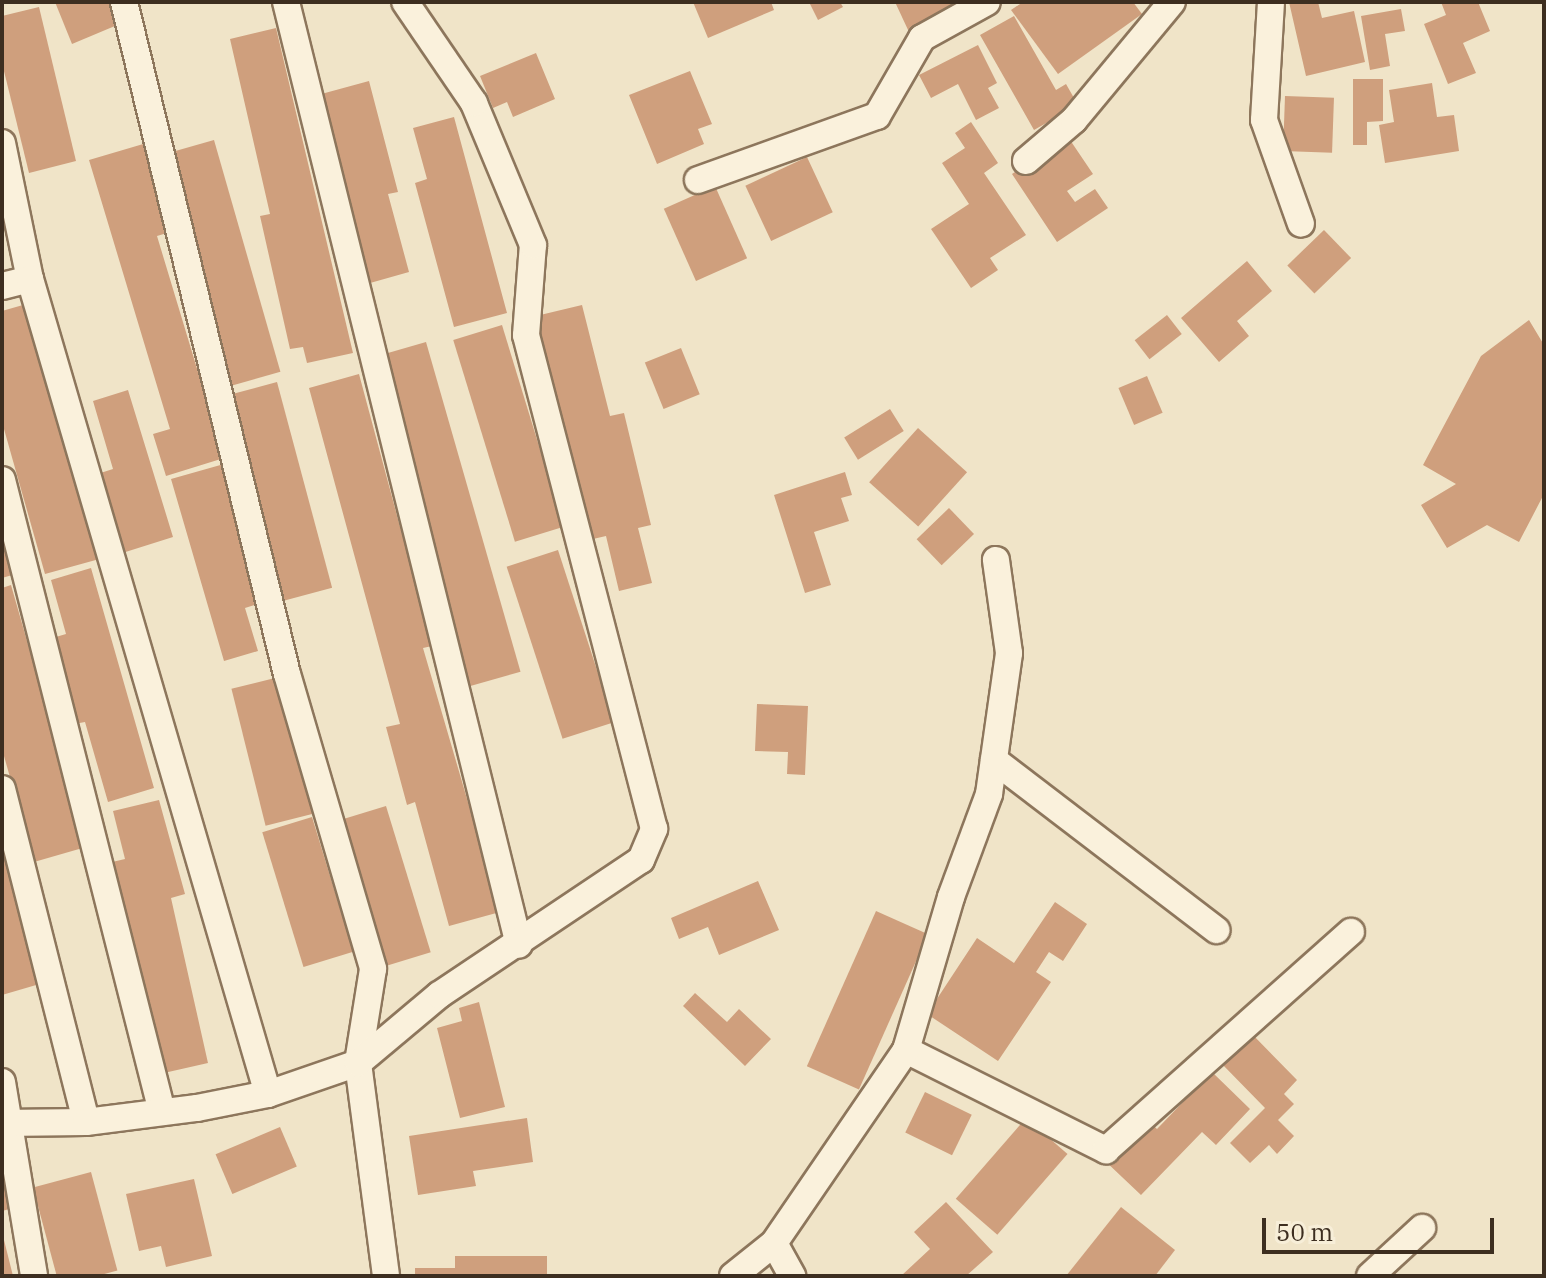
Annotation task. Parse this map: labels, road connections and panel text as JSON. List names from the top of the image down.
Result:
{
  "scale_bar": "50 m"
}
